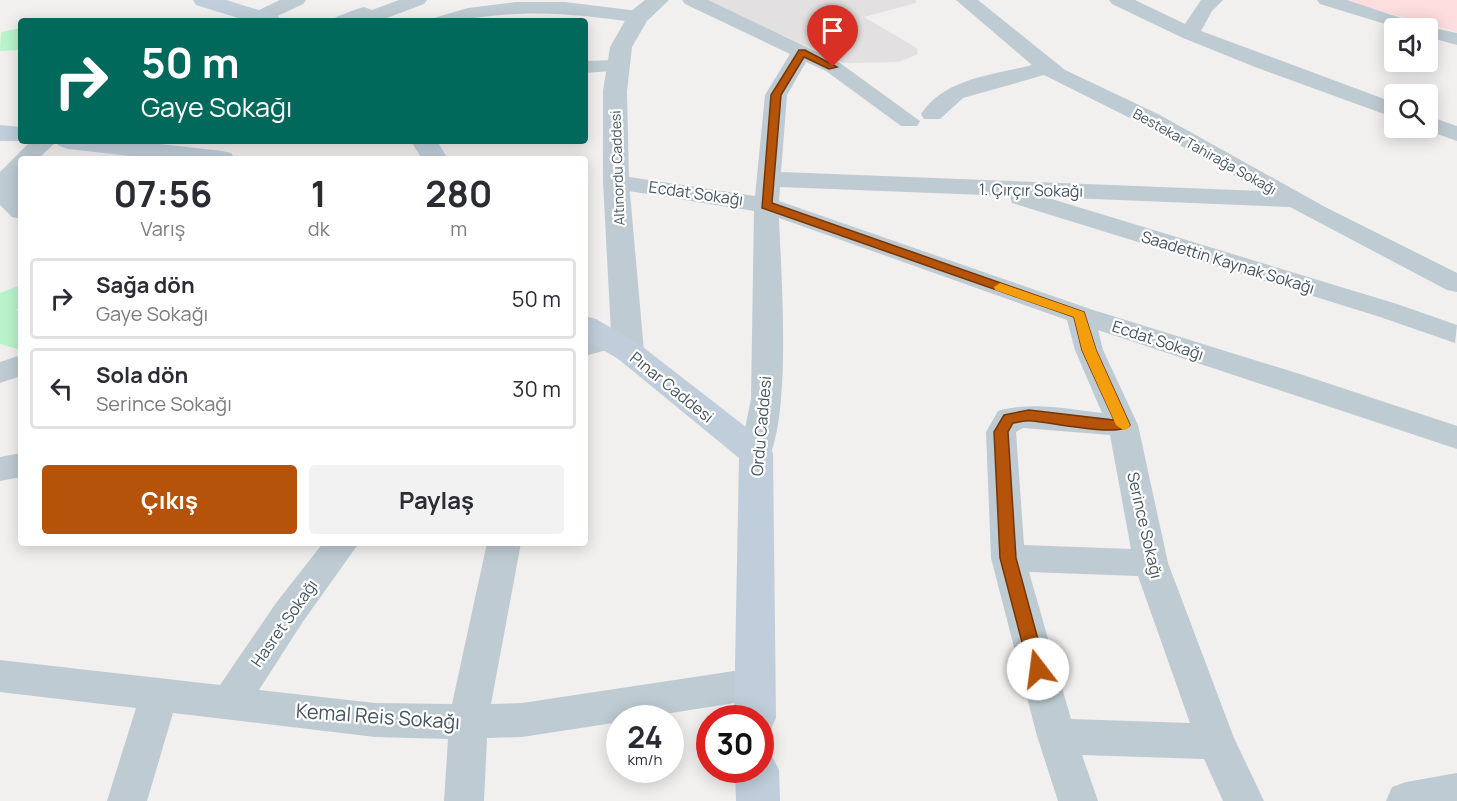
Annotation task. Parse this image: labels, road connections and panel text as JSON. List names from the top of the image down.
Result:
{
  "streets": {
    "main road": ["Pınar Caddesi", "Ordu Caddesi"],
    "street": [
      "Bestekar Tahirağa Sokağı",
      "Altınordu Caddesi",
      "1. Çırçır Sokağı",
      "Ecdat Sokağı",
      "Saadettin Kaynak Sokağı",
      "Serince Sokağı",
      "Hasret Sokağı",
      "Kemal Reis Sokağı"
    ]
  },
  "crossings": [
    ["Bestekar Tahirağa Sokağı", "1. Çırçır Sokağı"],
    ["Altınordu Caddesi", "Ecdat Sokağı"],
    ["Altınordu Caddesi", "Pınar Caddesi"],
    ["1. Çırçır Sokağı", "Ecdat Sokağı"],
    ["1. Çırçır Sokağı", "Saadettin Kaynak Sokağı"],
    ["1. Çırçır Sokağı", "Ordu Caddesi"],
    ["Ecdat Sokağı", "Ordu Caddesi"],
    ["Ecdat Sokağı", "Serince Sokağı"],
    ["Pınar Caddesi", "Ordu Caddesi"],
    ["Ordu Caddesi", "Kemal Reis Sokağı"],
    ["Hasret Sokağı", "Kemal Reis Sokağı"]
  ],
  "page": {
    "turn": ["50 m", "Gaye Sokağı"],
    "eta": [
      "07:56",
      "Varış",
      "1",
      "dk",
      "280",
      "m"
    ],
    "list": [
      {
        "name": "Sağa dön",
        "note": "Gaye Sokağı",
        "value": "50 m"
      },
      {
        "name": "Sola dön",
        "note": "Serince Sokağı",
        "value": "30 m"
      }
    ],
    "buttons": ["Çıkış", "Paylaş"],
    "speed": "24 km/h",
    "limit": "30"
  }
}
